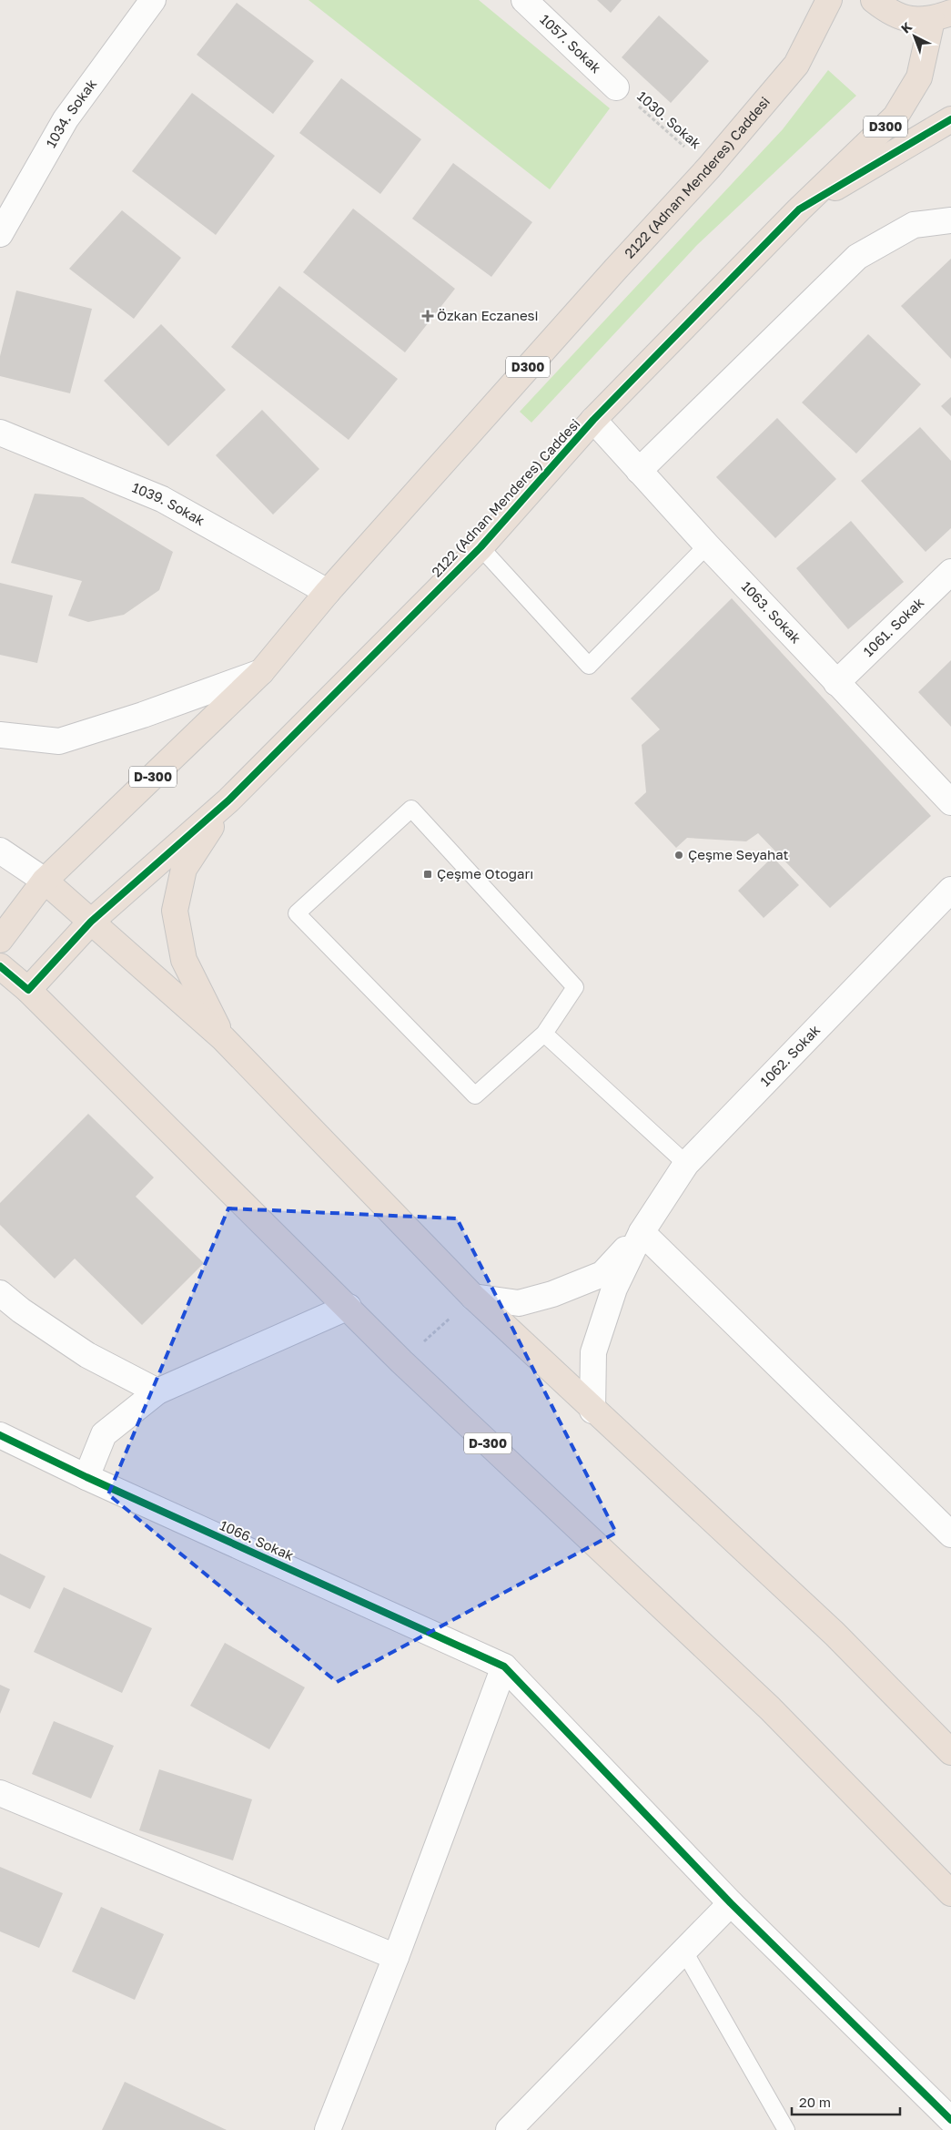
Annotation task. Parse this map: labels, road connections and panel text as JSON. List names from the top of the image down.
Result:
{
  "streets": {
    "highway": ["D300", "2122 (Adnan Menderes) Caddesi", "D-300"],
    "street": [
      "1057. Sokak",
      "1034. Sokak",
      "1039. Sokak",
      "1063. Sokak",
      "1061. Sokak",
      "1062. Sokak",
      "1066. Sokak"
    ],
    "path": ["1030. Sokak"]
  },
  "crossings": [
    ["1057. Sokak", "1030. Sokak"],
    ["1030. Sokak", "2122 (Adnan Menderes) Caddesi"],
    ["2122 (Adnan Menderes) Caddesi", "1039. Sokak"],
    ["2122 (Adnan Menderes) Caddesi", "1063. Sokak"],
    ["2122 (Adnan Menderes) Caddesi", "D-300"],
    ["1063. Sokak", "1061. Sokak"]
  ],
  "places": {
    "health": ["Özkan Eczanesi"],
    "other": ["Çeşme Seyahat"],
    "transit": ["Çeşme Otogarı"]
  },
  "scale_bar": "20 m",
  "north": "top left"
}
